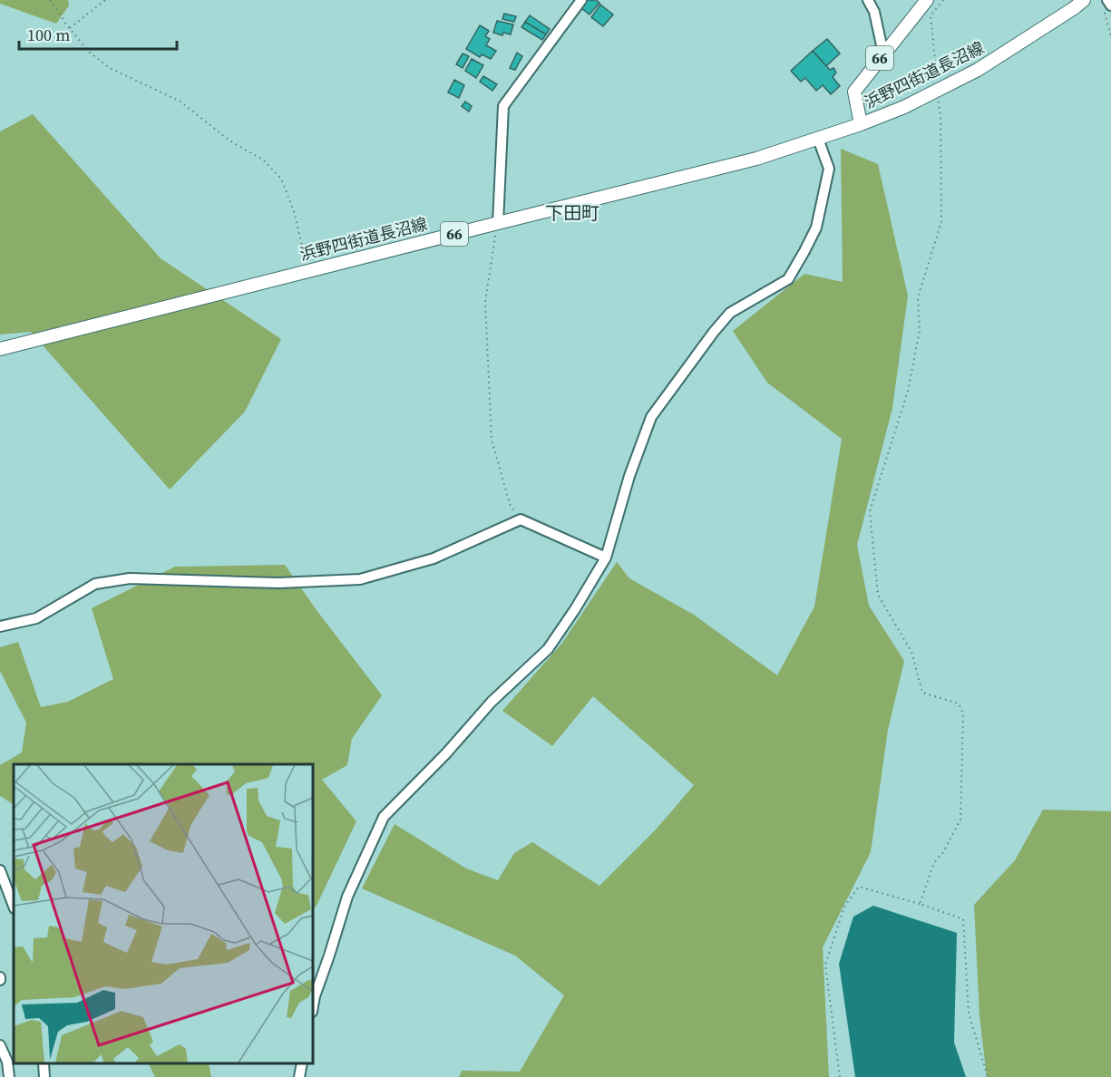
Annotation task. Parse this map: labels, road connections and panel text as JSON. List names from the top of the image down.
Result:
{
  "streets": {
    "main road": ["66", "浜野四街道長沼線"]
  },
  "districts": ["下田町"],
  "scale_bar": "100 m"
}
